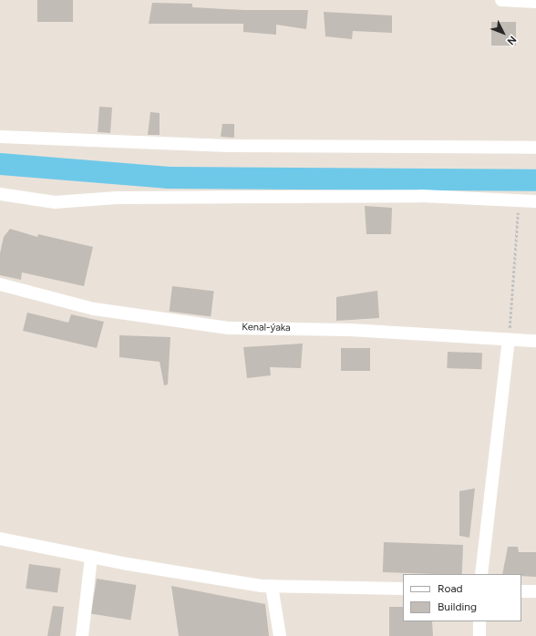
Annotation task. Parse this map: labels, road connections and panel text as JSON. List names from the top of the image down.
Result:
{
  "streets": {
    "street": ["Kenal-ýaka"]
  },
  "legend": ["Road", "Building"],
  "north": "bottom right"
}
